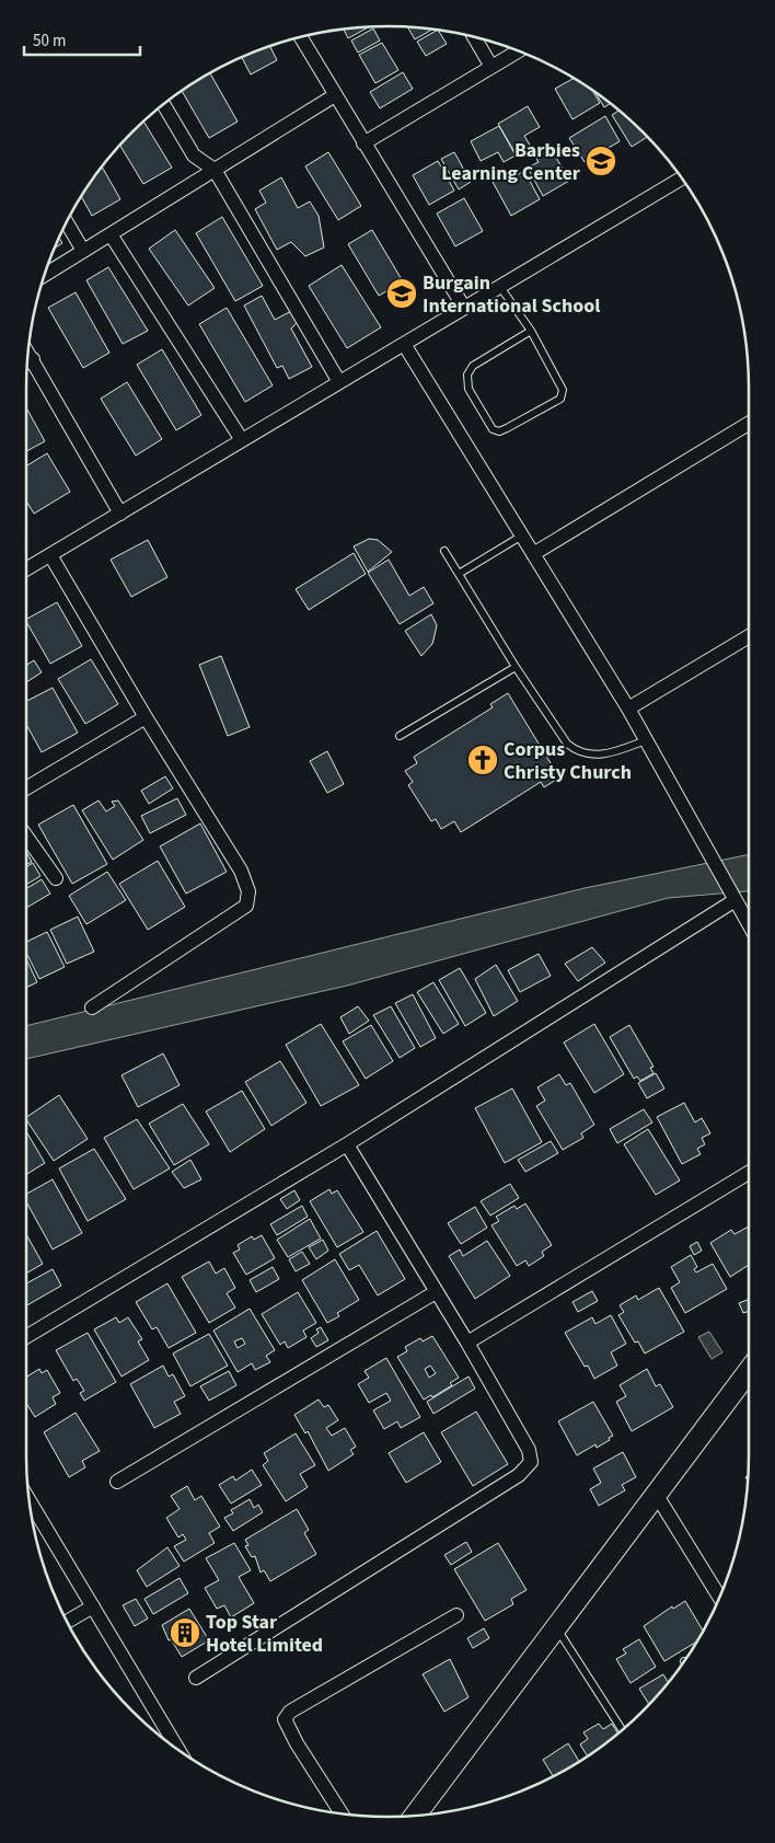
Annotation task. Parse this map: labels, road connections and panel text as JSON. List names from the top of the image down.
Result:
{
  "places": {
    "school or university": ["Barbies Learning Center", "Burgain International School"],
    "church": ["Corpus Christy Church"],
    "building": ["Top Star Hotel Limited"]
  },
  "scale_bar": "50 m"
}
